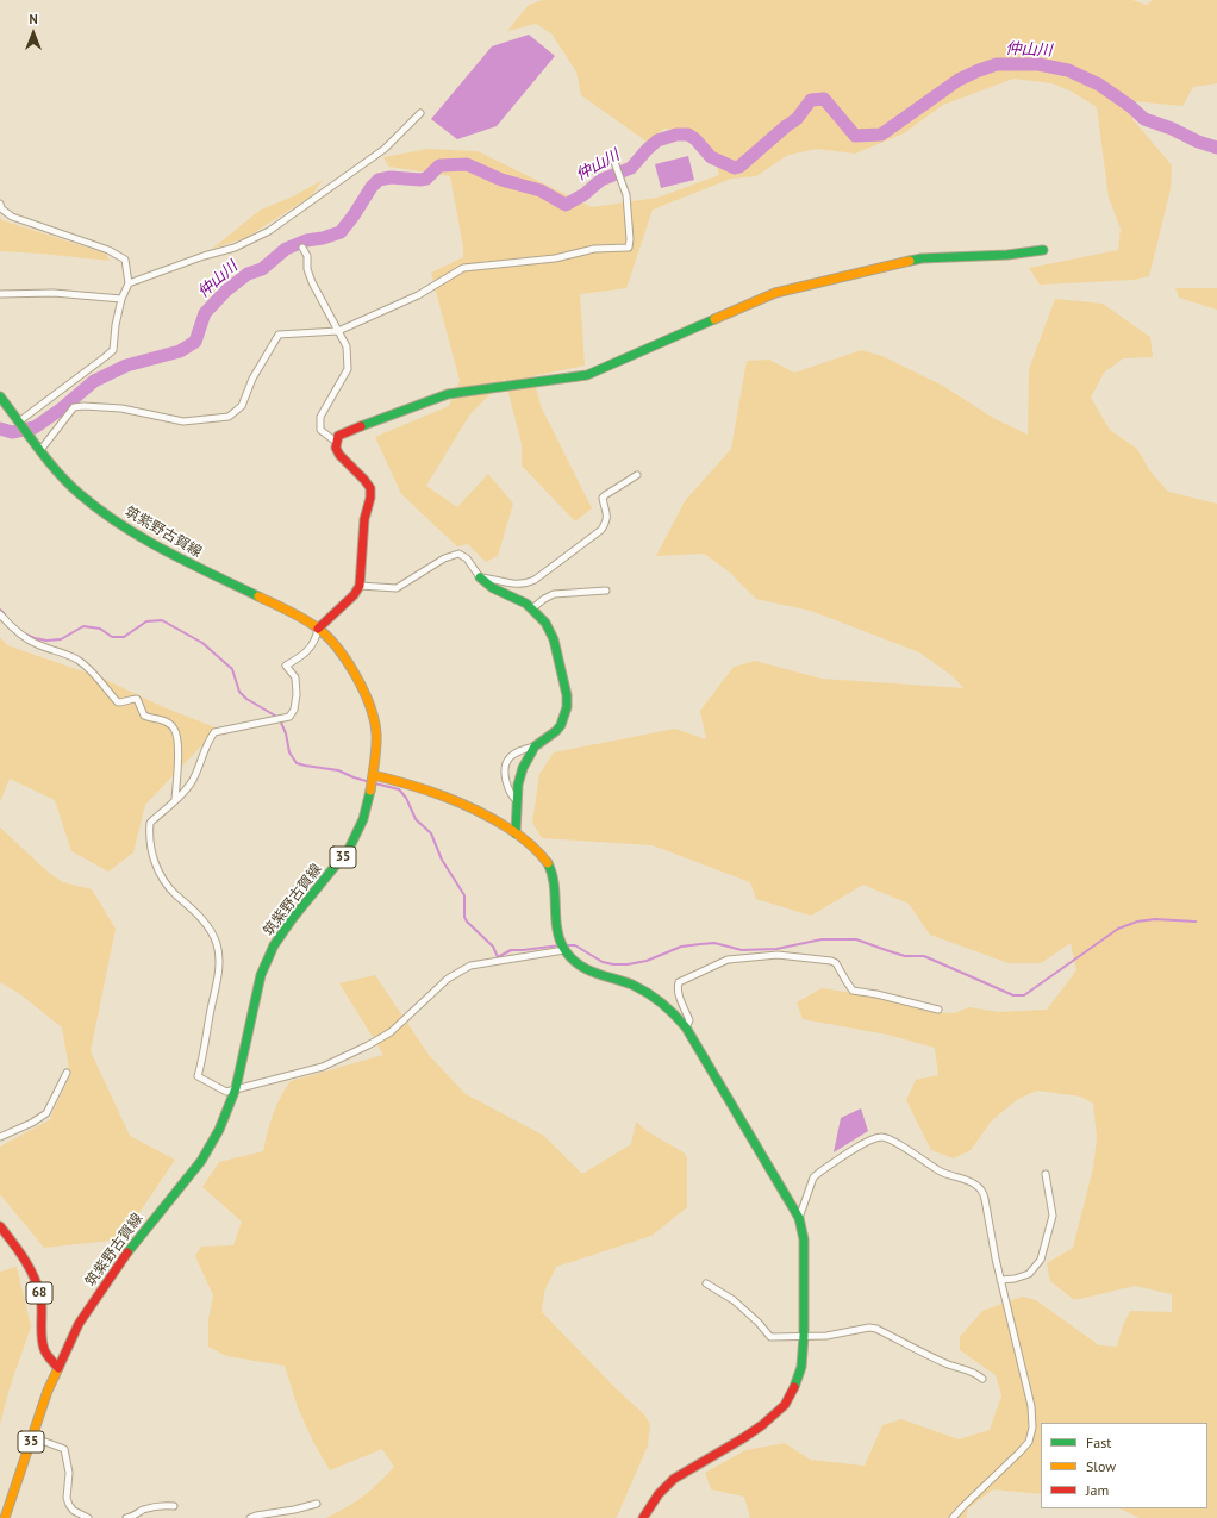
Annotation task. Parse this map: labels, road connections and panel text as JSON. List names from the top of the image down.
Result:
{
  "streets": {
    "street": ["筑紫野古賀線", "35", "68"]
  },
  "crossings": [
    ["筑紫野古賀線", "68"]
  ],
  "water": ["仲山川"],
  "legend": ["Fast", "Slow", "Jam"],
  "north": "top"
}
